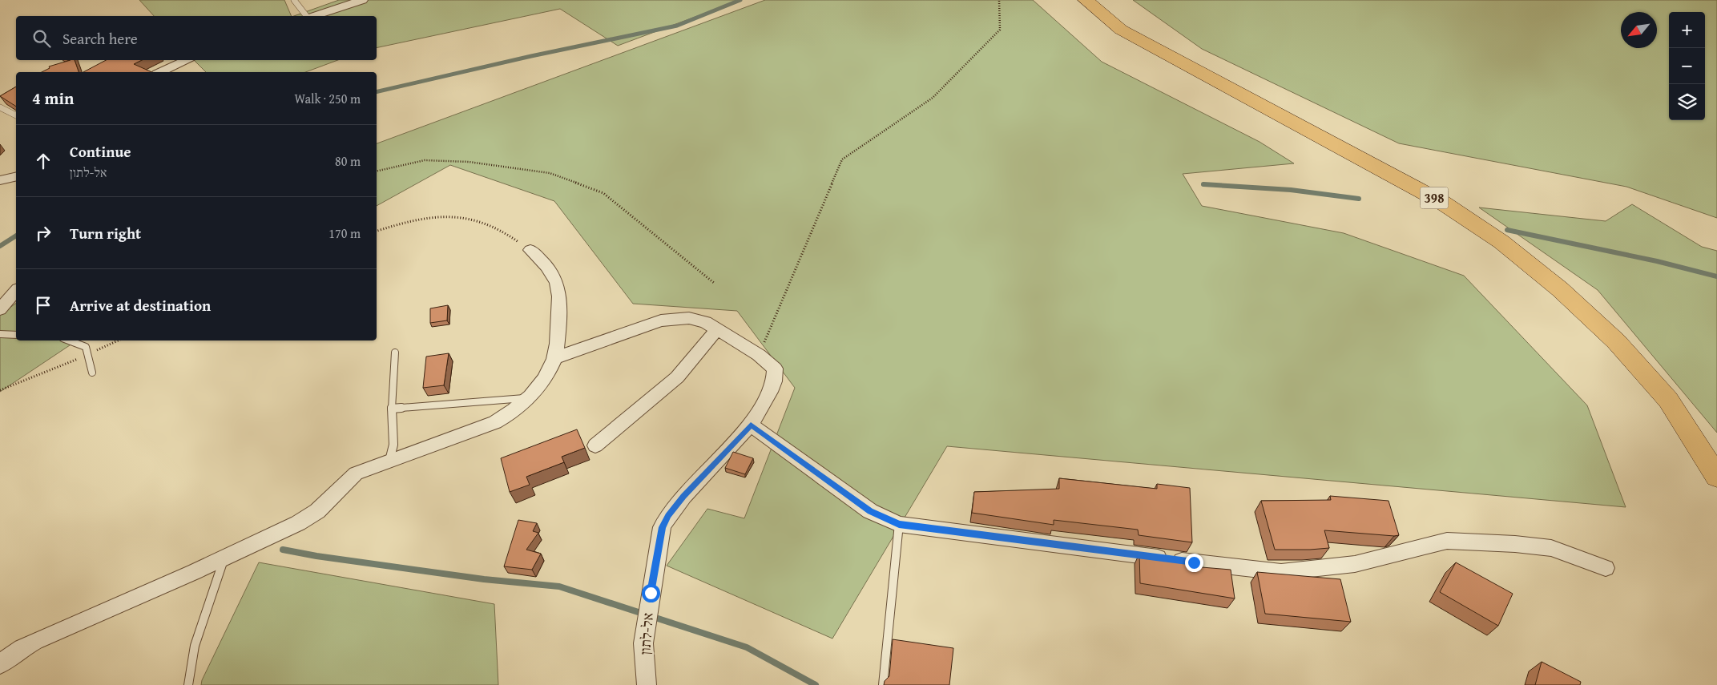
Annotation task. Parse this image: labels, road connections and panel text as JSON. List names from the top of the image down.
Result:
{
  "streets": {
    "main road": ["398"],
    "street": ["אל-לתון"]
  },
  "north": "bottom left",
  "page": {
    "map_buttons": ["+", "−"],
    "search": "Search here",
    "heading": ["4 min", "Walk · 250 m"],
    "list": [
      ["Continue", "אל-לתון", "80 m"],
      ["Turn right", "170 m"],
      "Arrive at destination"
    ]
  }
}
